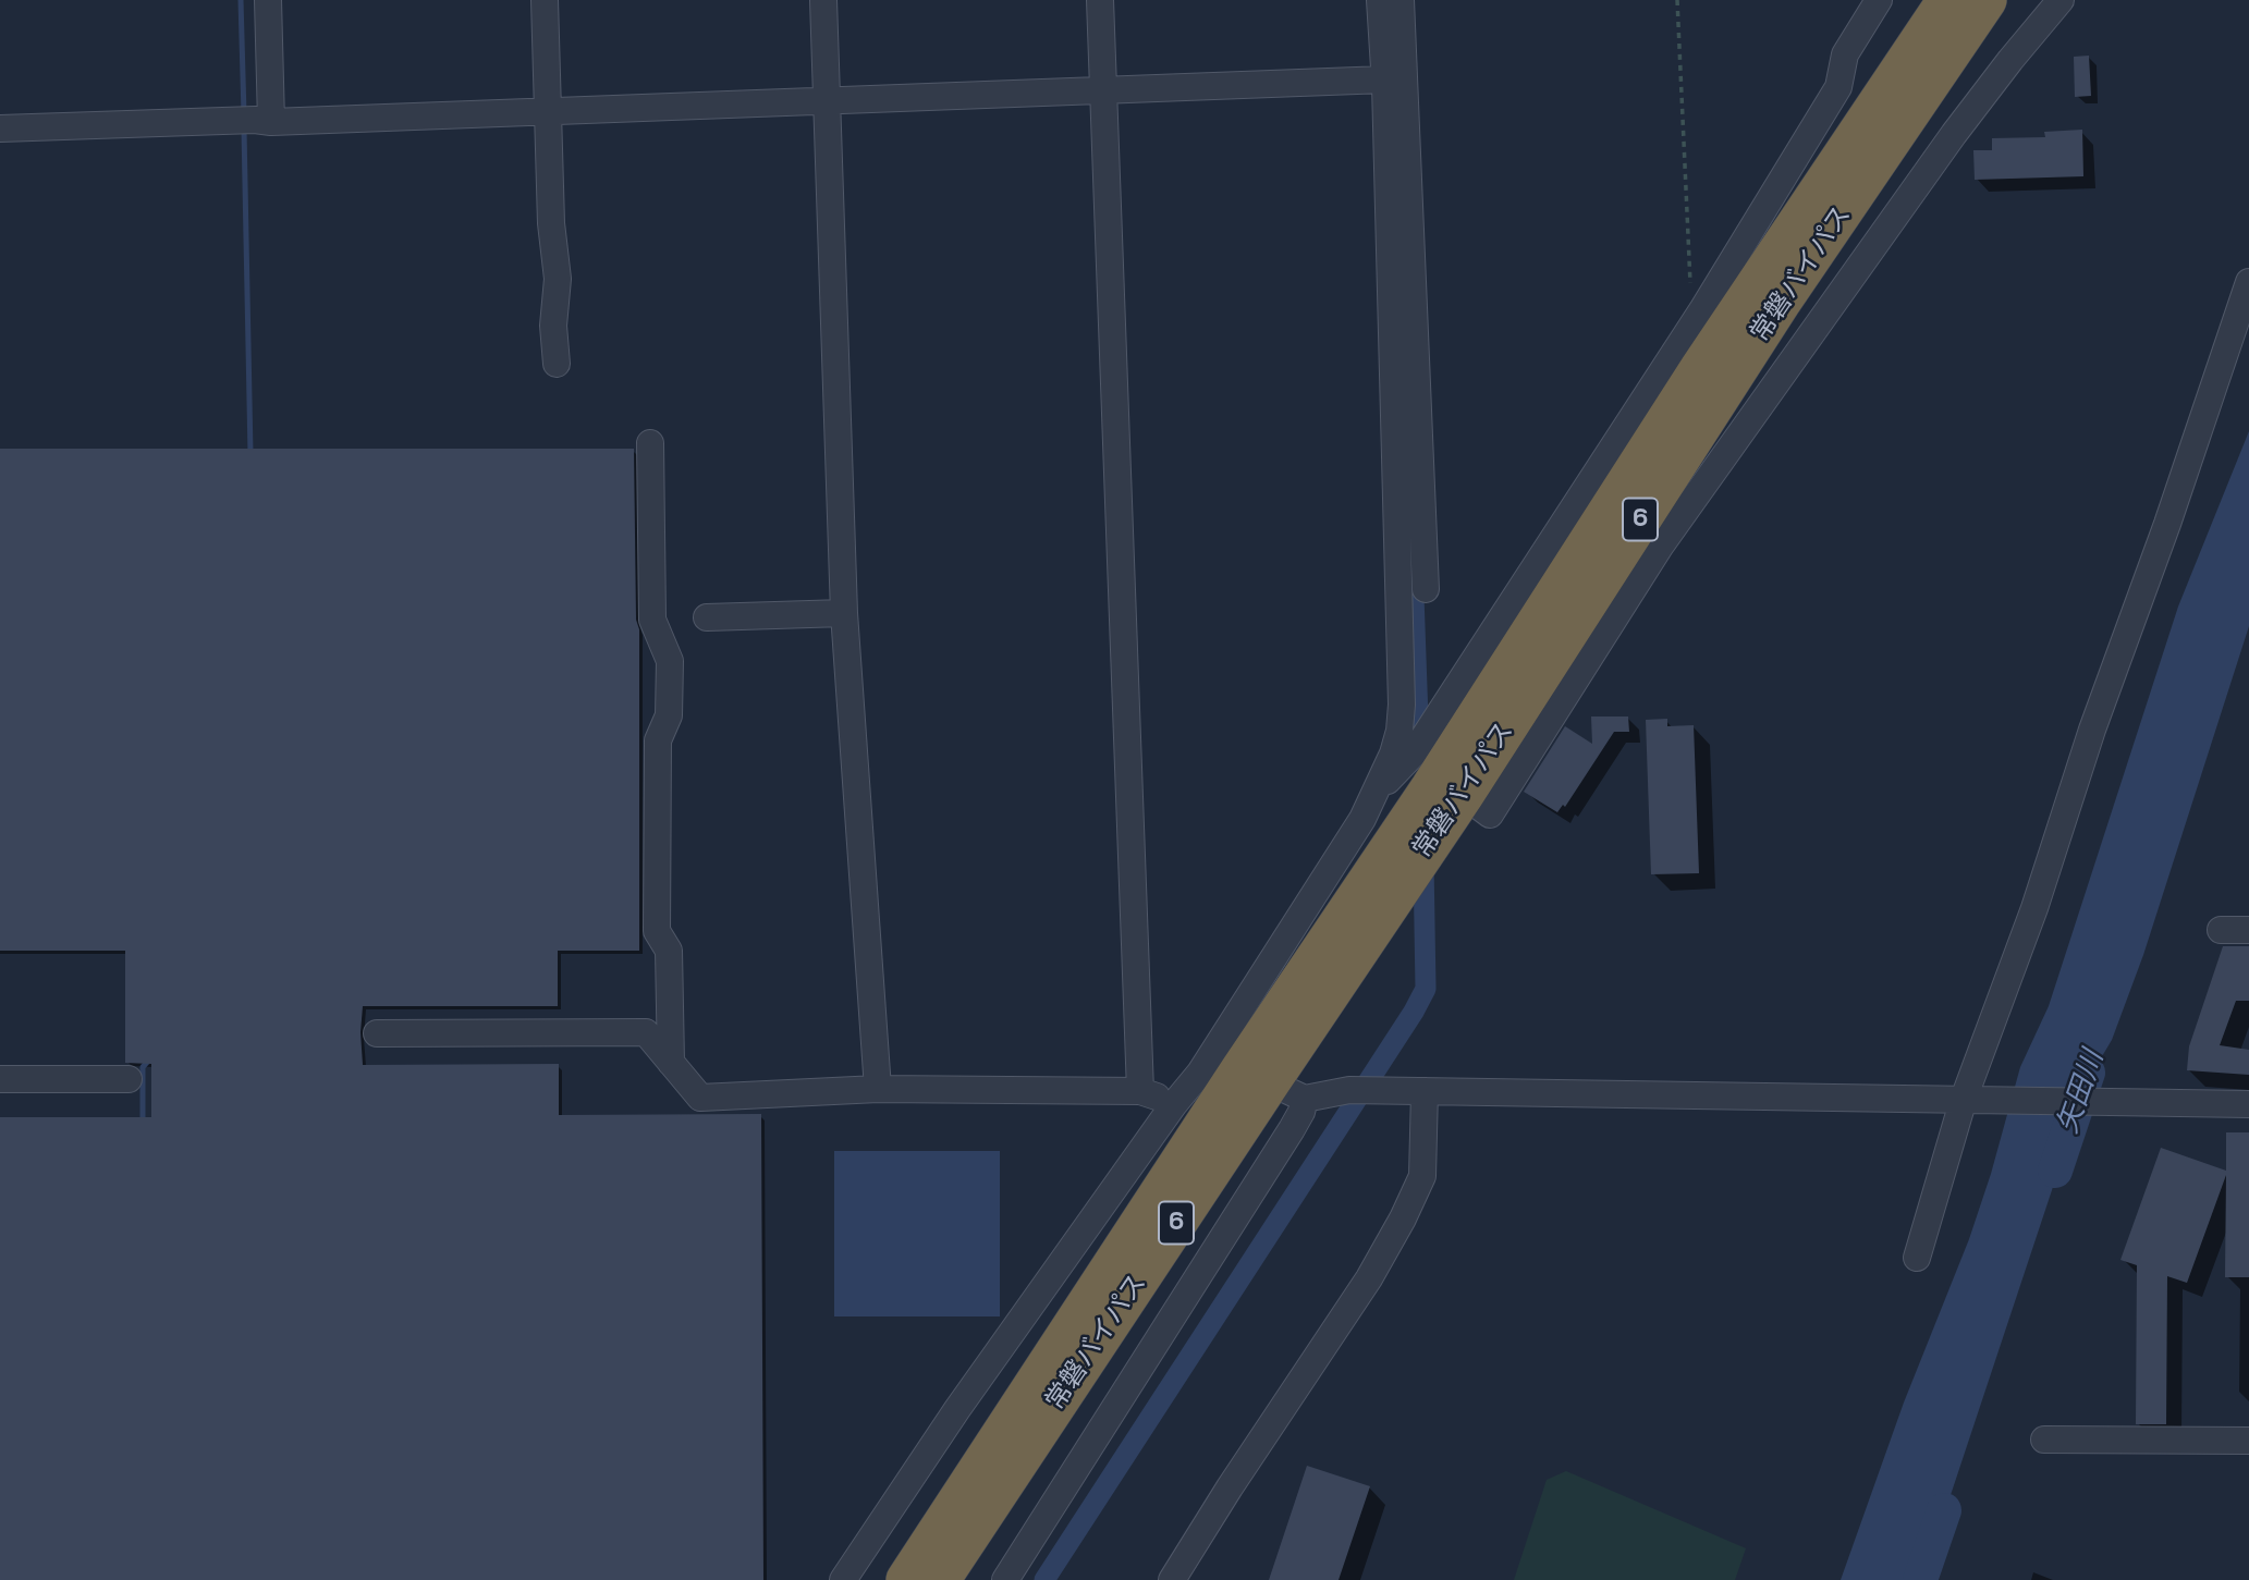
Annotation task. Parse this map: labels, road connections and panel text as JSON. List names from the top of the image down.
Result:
{
  "streets": {
    "highway": ["常磐バイパス", "6"]
  },
  "crossings": [
    ["常磐バイパス", "6"]
  ],
  "water": ["矢田川"]
}
